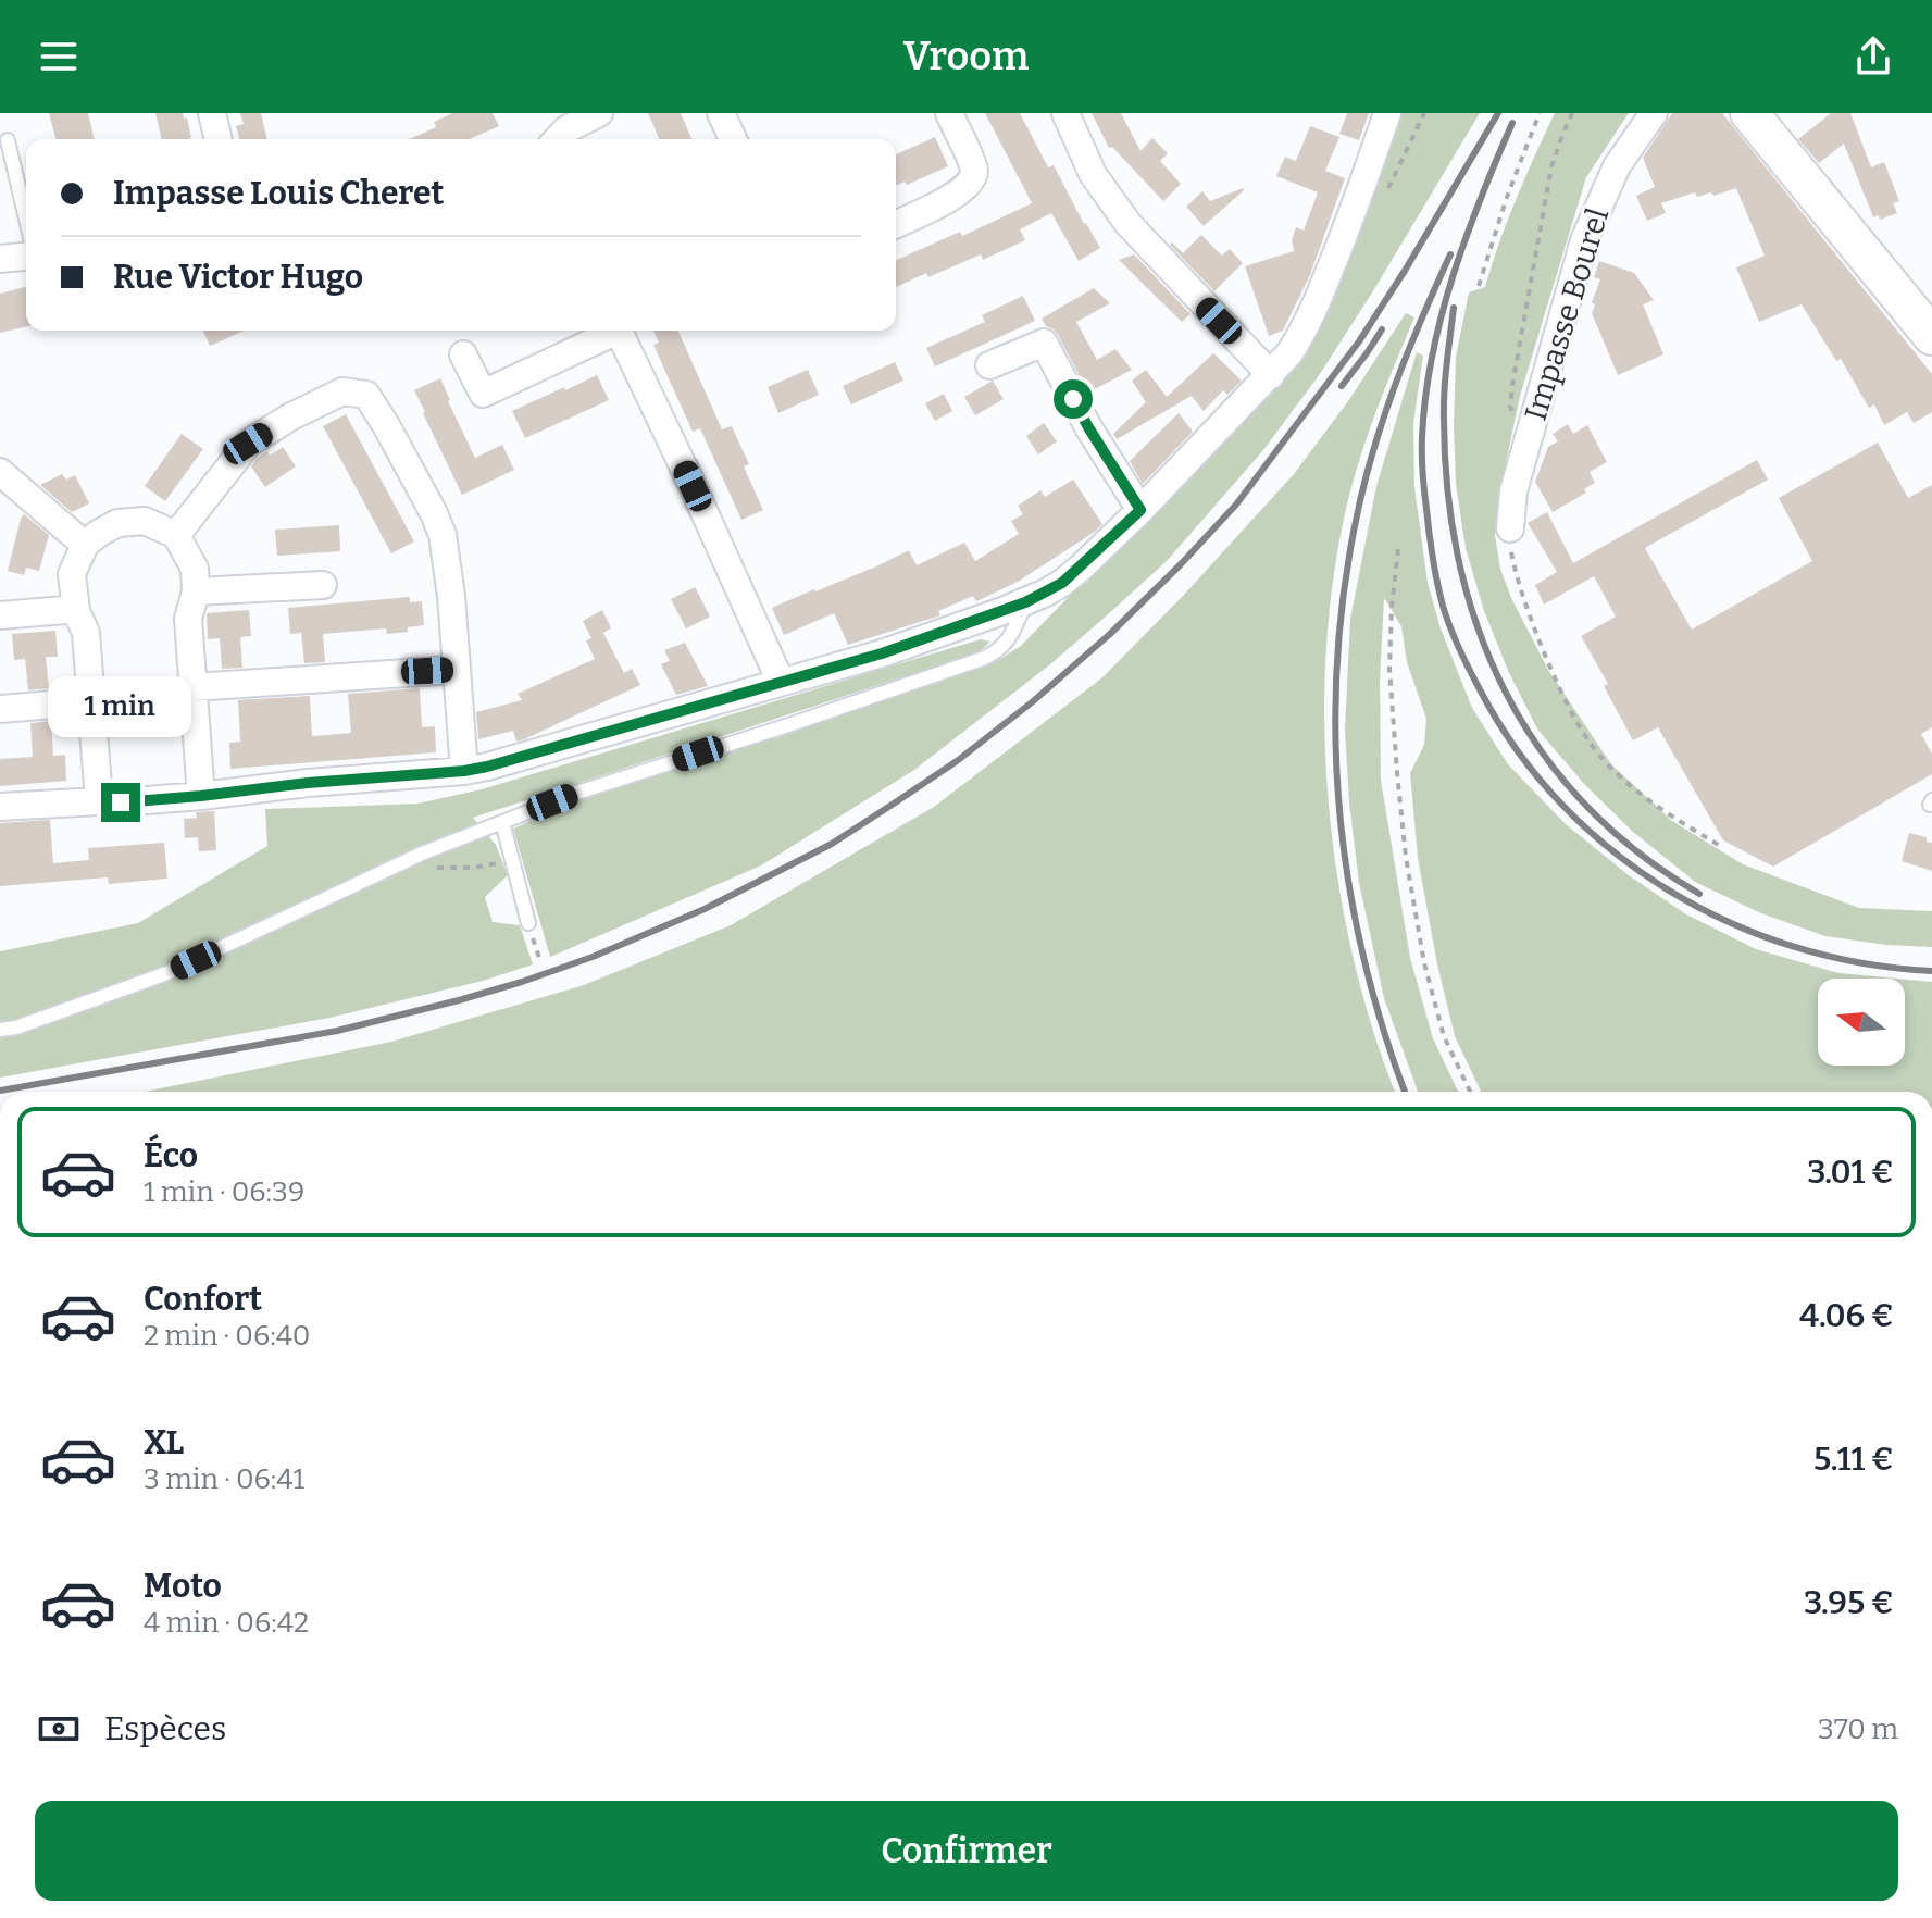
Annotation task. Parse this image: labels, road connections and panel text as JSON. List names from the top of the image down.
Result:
{
  "streets": {
    "street": ["Impasse Bourel"]
  },
  "north": "left",
  "page": {
    "header": "Vroom",
    "banner": ["Impasse Louis Cheret", "Rue Victor Hugo"],
    "bubble": "1 min",
    "list": [
      {
        "name": "Éco",
        "note": "1 min · 06:39",
        "value": "3.01 €"
      },
      {
        "name": "Confort",
        "note": "2 min · 06:40",
        "value": "4.06 €"
      },
      {
        "name": "XL",
        "note": "3 min · 06:41",
        "value": "5.11 €"
      },
      {
        "name": "Moto",
        "note": "4 min · 06:42",
        "value": "3.95 €"
      }
    ],
    "pay": ["Espèces", "370 m"],
    "buttons": "Confirmer"
  }
}
